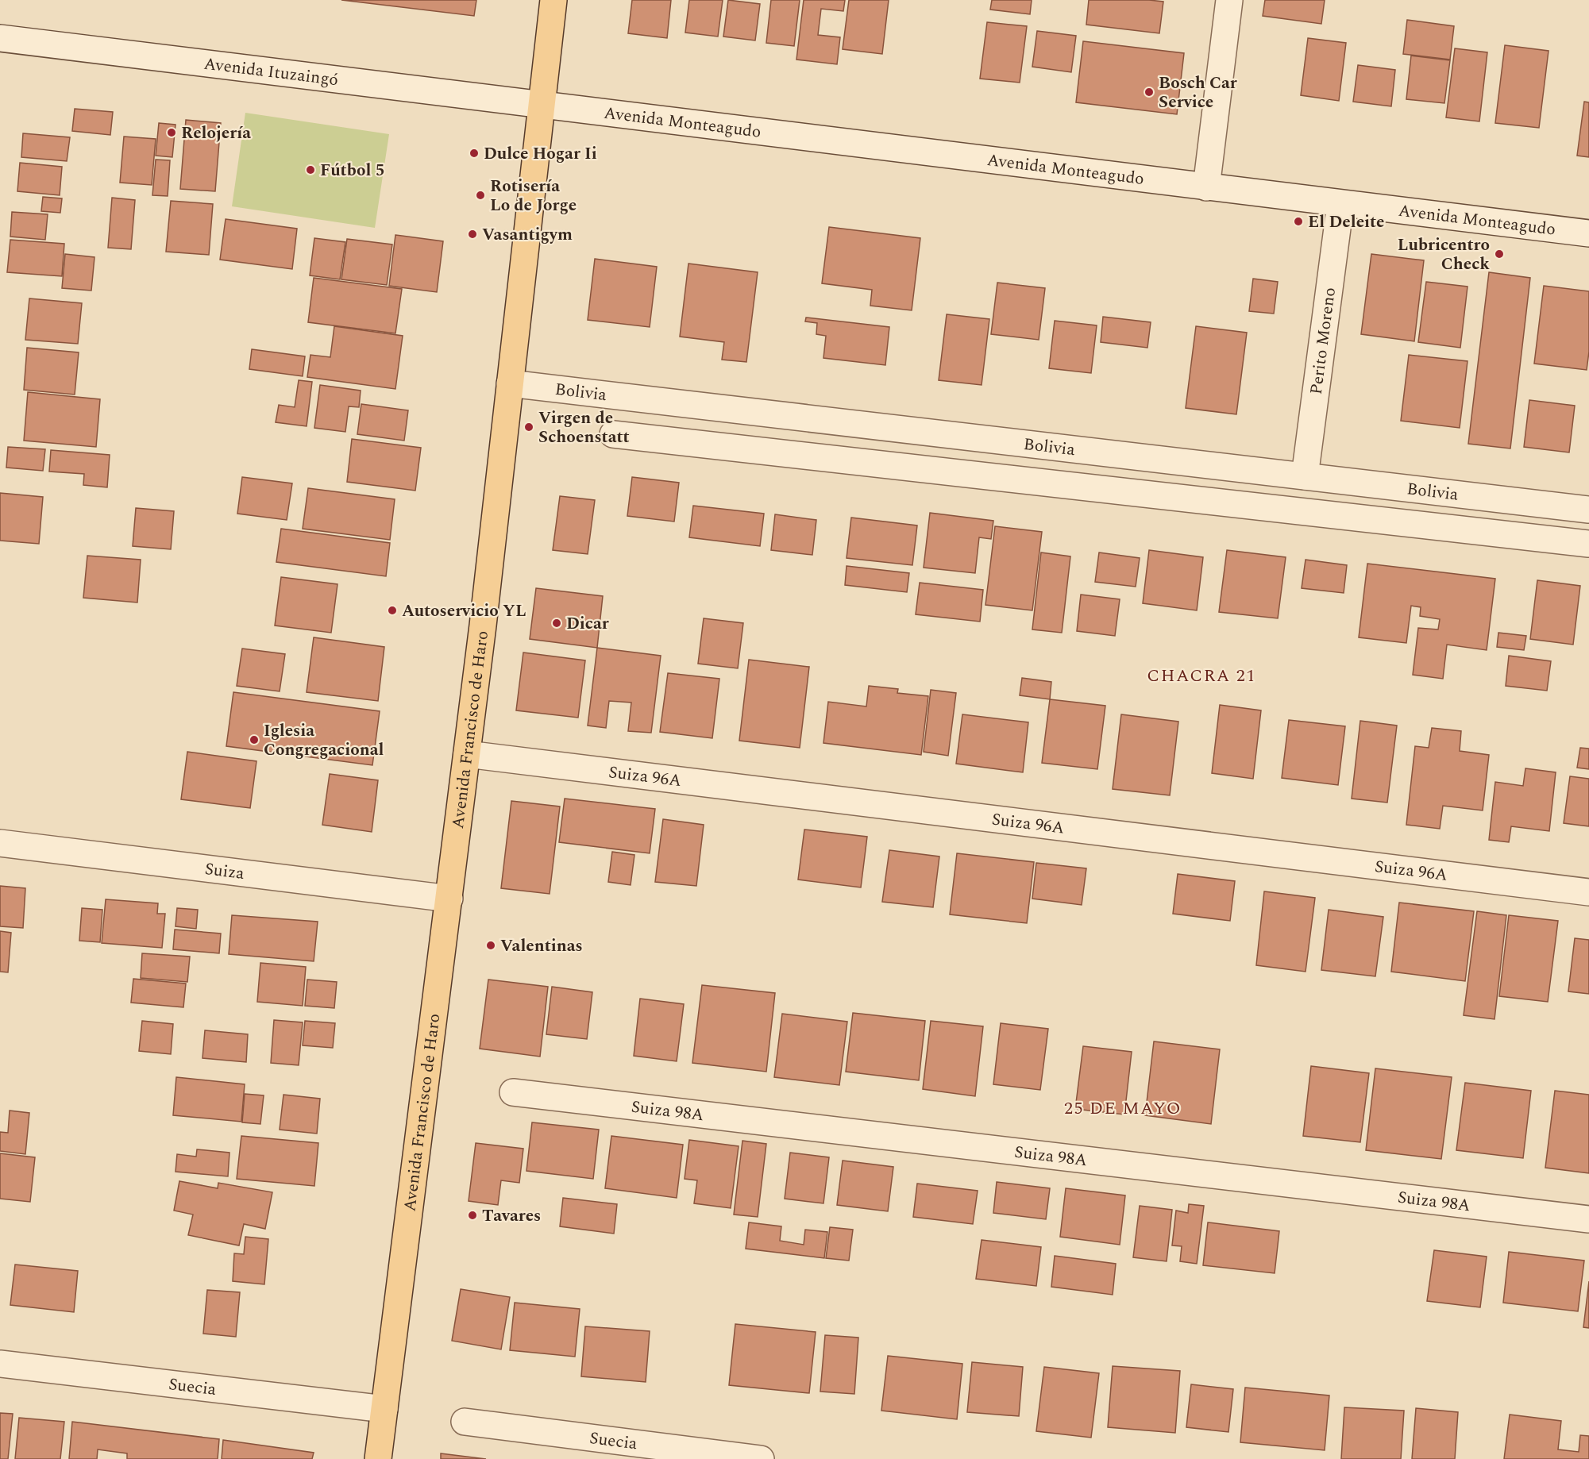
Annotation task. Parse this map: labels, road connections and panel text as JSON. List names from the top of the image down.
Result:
{
  "streets": {
    "main road": ["Avenida Francisco de Haro"],
    "street": [
      "Avenida Ituzaingó",
      "Avenida Monteagudo",
      "Perito Moreno",
      "Bolivia",
      "Suiza 96A",
      "Suiza",
      "Suiza 98A",
      "Suecia"
    ]
  },
  "crossings": [
    ["Avenida Ituzaingó", "Avenida Monteagudo"],
    ["Avenida Ituzaingó", "Avenida Francisco de Haro"],
    ["Avenida Monteagudo", "Perito Moreno"],
    ["Avenida Monteagudo", "Avenida Francisco de Haro"],
    ["Perito Moreno", "Bolivia"],
    ["Bolivia", "Avenida Francisco de Haro"],
    ["Avenida Francisco de Haro", "Suiza 96A"],
    ["Avenida Francisco de Haro", "Suiza"],
    ["Avenida Francisco de Haro", "Suecia"]
  ],
  "districts": ["CHACRA 21", "25 DE MAYO"],
  "places": [
    "Bosch Car Service",
    "Relojería",
    "Dulce Hogar Ii",
    "Fútbol 5",
    "Rotisería Lo de Jorge",
    "El Deleite",
    "Vasantigym",
    "Lubricentro Check",
    "Virgen de Schoenstatt",
    "Autoservicio YL",
    "Dicar",
    "Iglesia Congregacional",
    "Valentinas",
    "Tavares"
  ]
}
